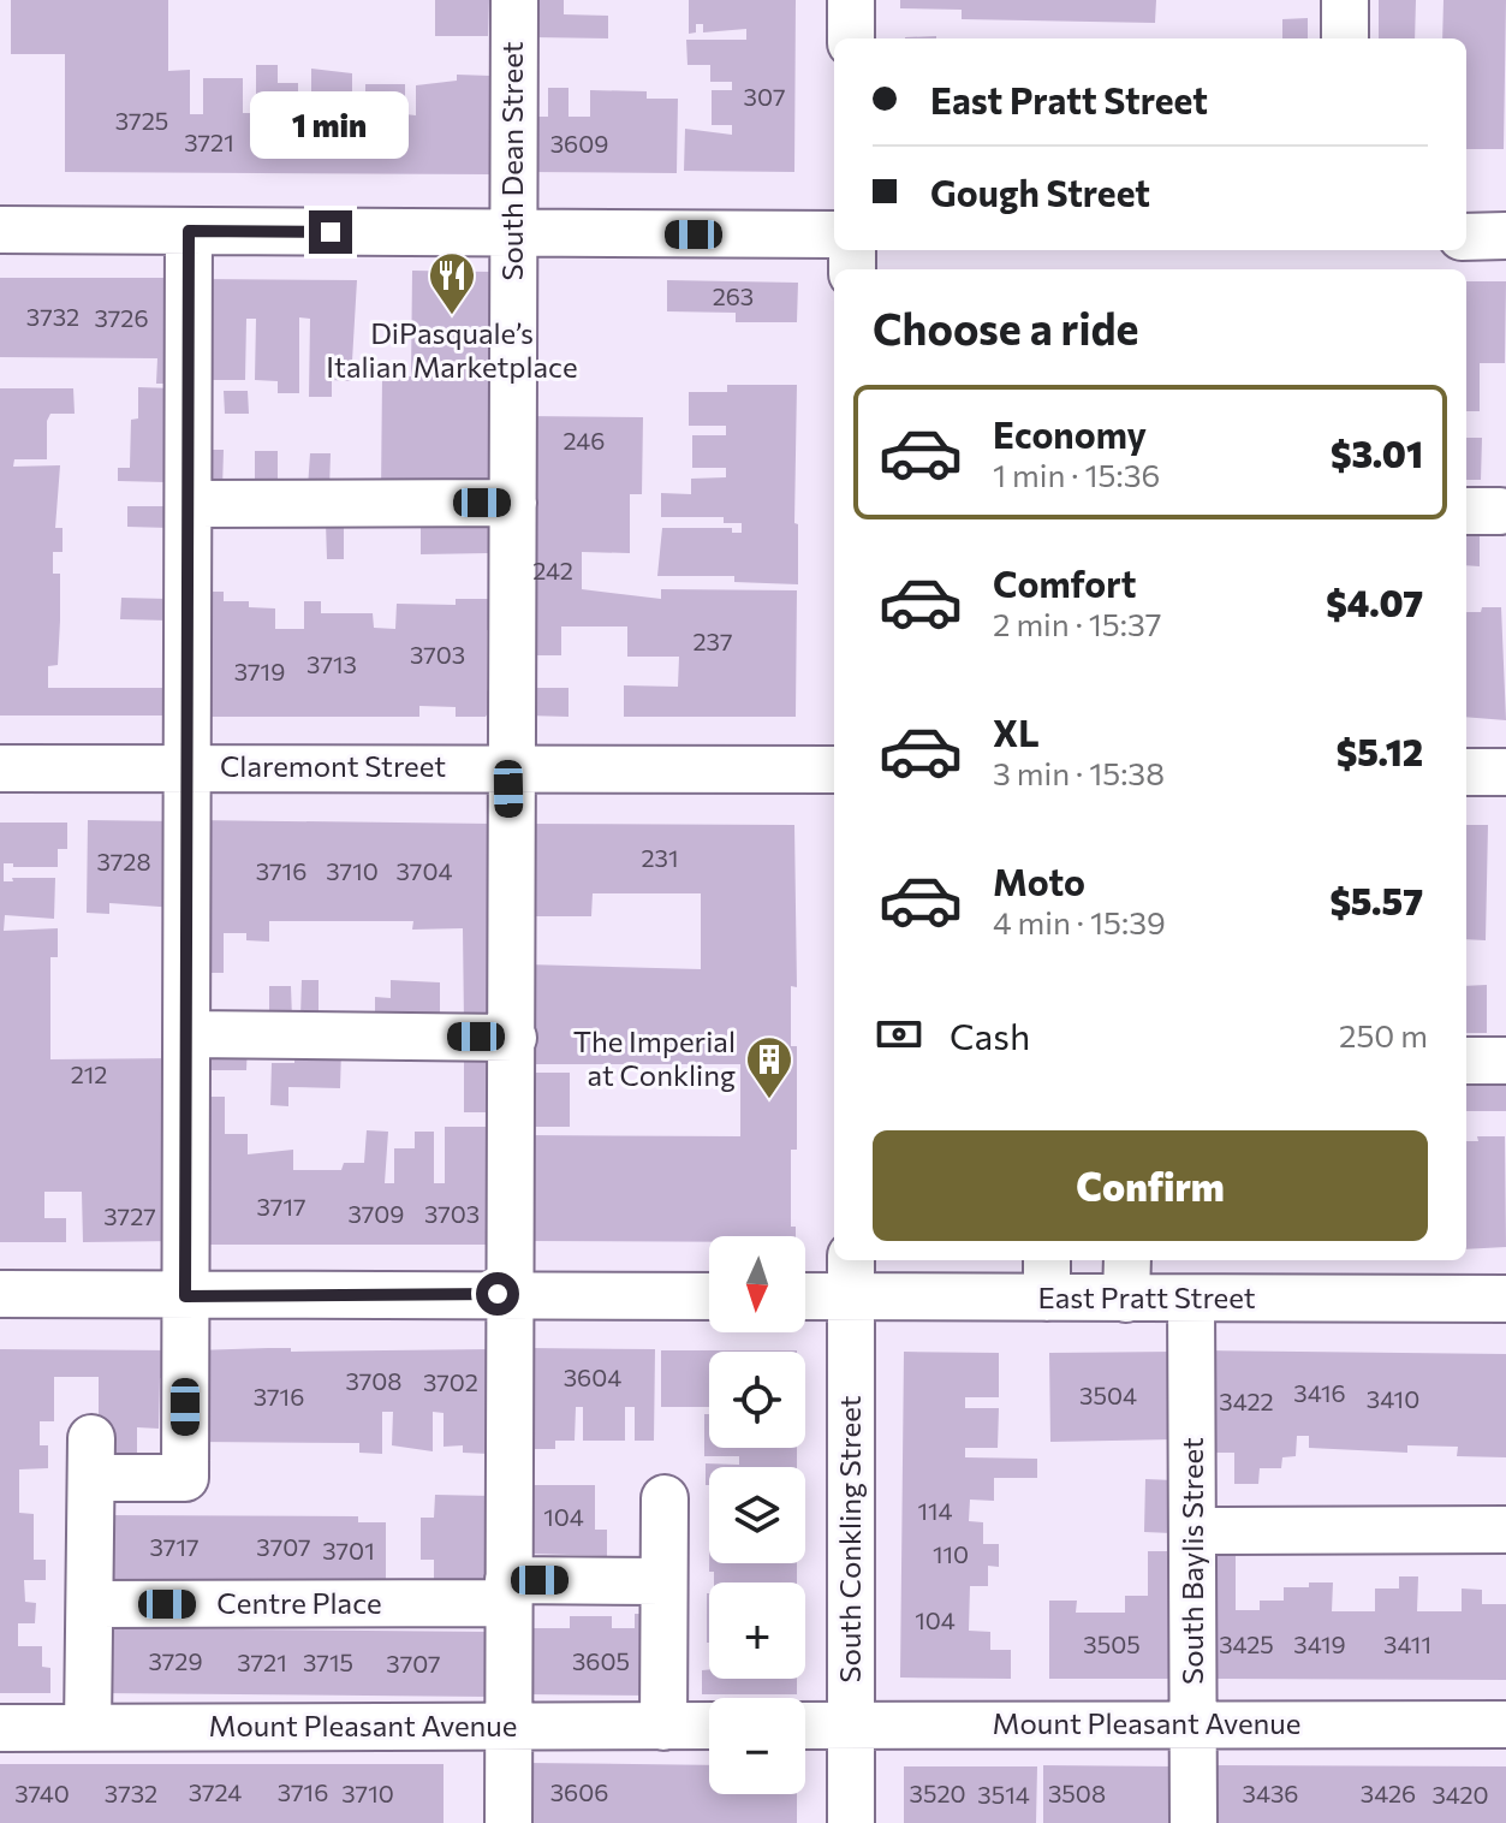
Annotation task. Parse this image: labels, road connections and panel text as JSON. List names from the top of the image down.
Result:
{
  "streets": {
    "street": [
      "South Dean Street",
      "Claremont Street",
      "East Pratt Street",
      "South Conkling Street",
      "South Baylis Street",
      "Centre Place",
      "Mount Pleasant Avenue"
    ]
  },
  "crossings": [
    ["South Dean Street", "Claremont Street"],
    ["South Dean Street", "Centre Place"],
    ["South Dean Street", "Mount Pleasant Avenue"],
    ["East Pratt Street", "South Conkling Street"],
    ["East Pratt Street", "South Baylis Street"],
    ["South Conkling Street", "Mount Pleasant Avenue"],
    ["South Baylis Street", "Mount Pleasant Avenue"]
  ],
  "places": {
    "restaurant": ["DiPasquale’s Italian Marketplace"],
    "building": ["The Imperial at Conkling"]
  },
  "house_numbers": [
    "307",
    "3725",
    "3721",
    "3609",
    "263",
    "3732",
    "3726",
    "246",
    "242",
    "237",
    "3703",
    "3713",
    "3719",
    "231",
    "3728",
    "3716",
    "3710",
    "3704",
    "212",
    "3717",
    "3709",
    "3703",
    "3727",
    "3604",
    "3708",
    "3702",
    "3416",
    "3504",
    "3716",
    "3410",
    "3422",
    "114",
    "104",
    "3717",
    "3707",
    "3701",
    "110",
    "104",
    "3505",
    "3425",
    "3419",
    "3411",
    "3729",
    "3605",
    "3721",
    "3715",
    "3707",
    "3724",
    "3716",
    "3606",
    "3740",
    "3732",
    "3710",
    "3520",
    "3508",
    "3436",
    "3426",
    "3514",
    "3420"
  ],
  "north": "bottom",
  "page": {
    "banner": ["East Pratt Street", "Gough Street"],
    "bubble": "1 min",
    "heading": "Choose a ride",
    "list": [
      {
        "name": "Economy",
        "note": "1 min · 15:36",
        "value": "$3.01"
      },
      {
        "name": "Comfort",
        "note": "2 min · 15:37",
        "value": "$4.07"
      },
      {
        "name": "XL",
        "note": "3 min · 15:38",
        "value": "$5.12"
      },
      {
        "name": "Moto",
        "note": "4 min · 15:39",
        "value": "$5.57"
      }
    ],
    "pay": ["Cash", "250 m"],
    "buttons": "Confirm",
    "map_buttons": ["+", "−"]
  }
}
